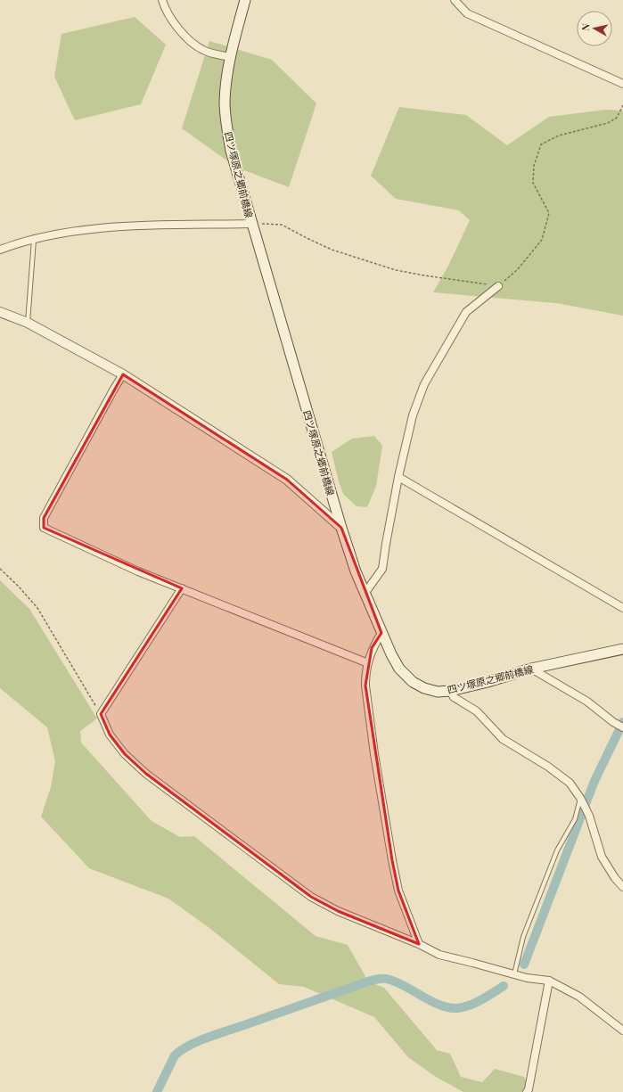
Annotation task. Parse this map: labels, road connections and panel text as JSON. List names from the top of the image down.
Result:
{
  "streets": {
    "main road": ["四ツ塚原之郷前橋線"]
  },
  "north": "left"
}
